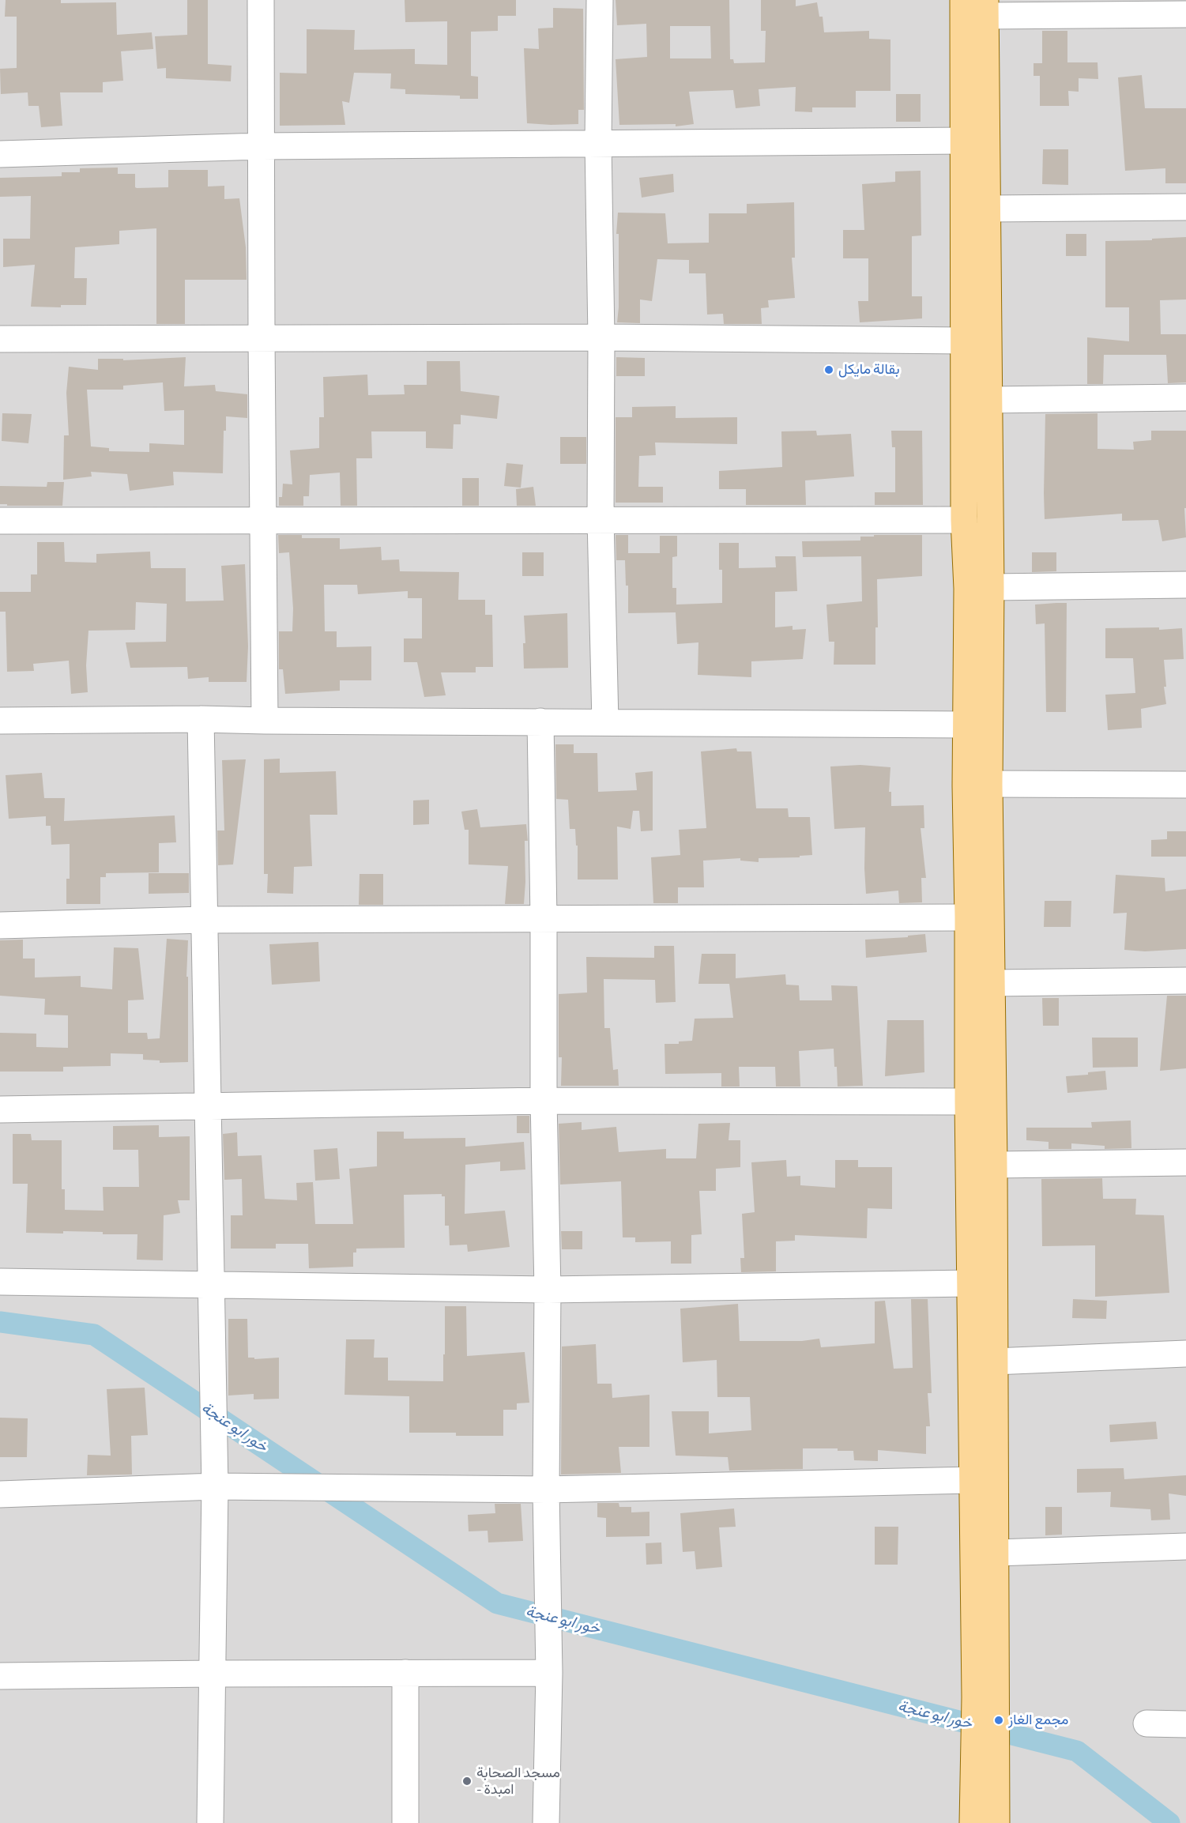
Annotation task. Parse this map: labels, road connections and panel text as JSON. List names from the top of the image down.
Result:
{
  "water": ["خور ابو عنجة"],
  "places": ["بقالة مايكل", "مجمع الغاز", "مسجد الصحابة - امبدة"]
}
